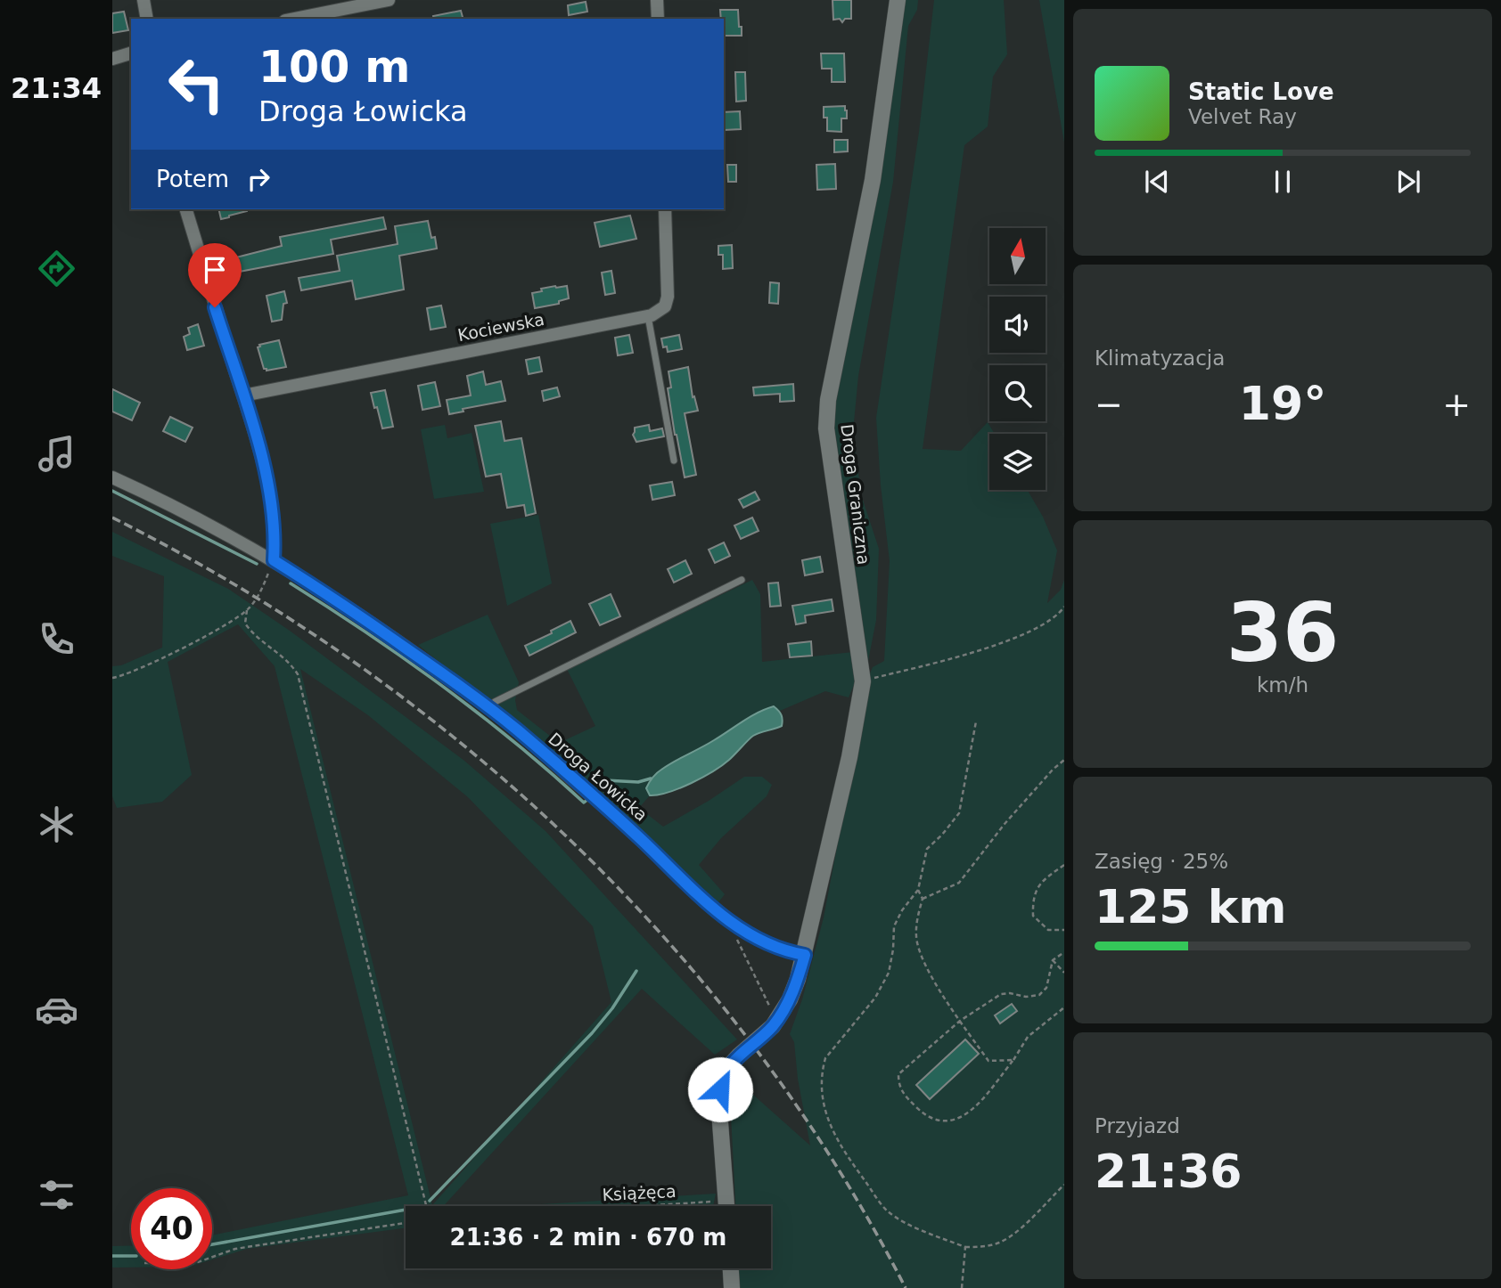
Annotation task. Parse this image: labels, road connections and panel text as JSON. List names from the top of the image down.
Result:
{
  "streets": {
    "street": ["Kociewska", "Droga Graniczna", "Droga Łowicka"],
    "path": ["Książęca"]
  },
  "crossings": [
    ["Droga Graniczna", "Droga Łowicka"]
  ],
  "north": "top",
  "page": {
    "tabs": "21:34",
    "turn": ["100 m", "Droga Łowicka"],
    "song": ["Static Love", "Velvet Ray"],
    "then": "Potem",
    "tile": [
      "Klimatyzacja",
      ["36", "km/h"],
      ["Zasięg · 25%", "125 km"],
      ["Przyjazd", "21:36"]
    ],
    "heat": ["−", "19°", "+"],
    "limit": "40",
    "trip": "21:36 · 2 min · 670 m"
  }
}
